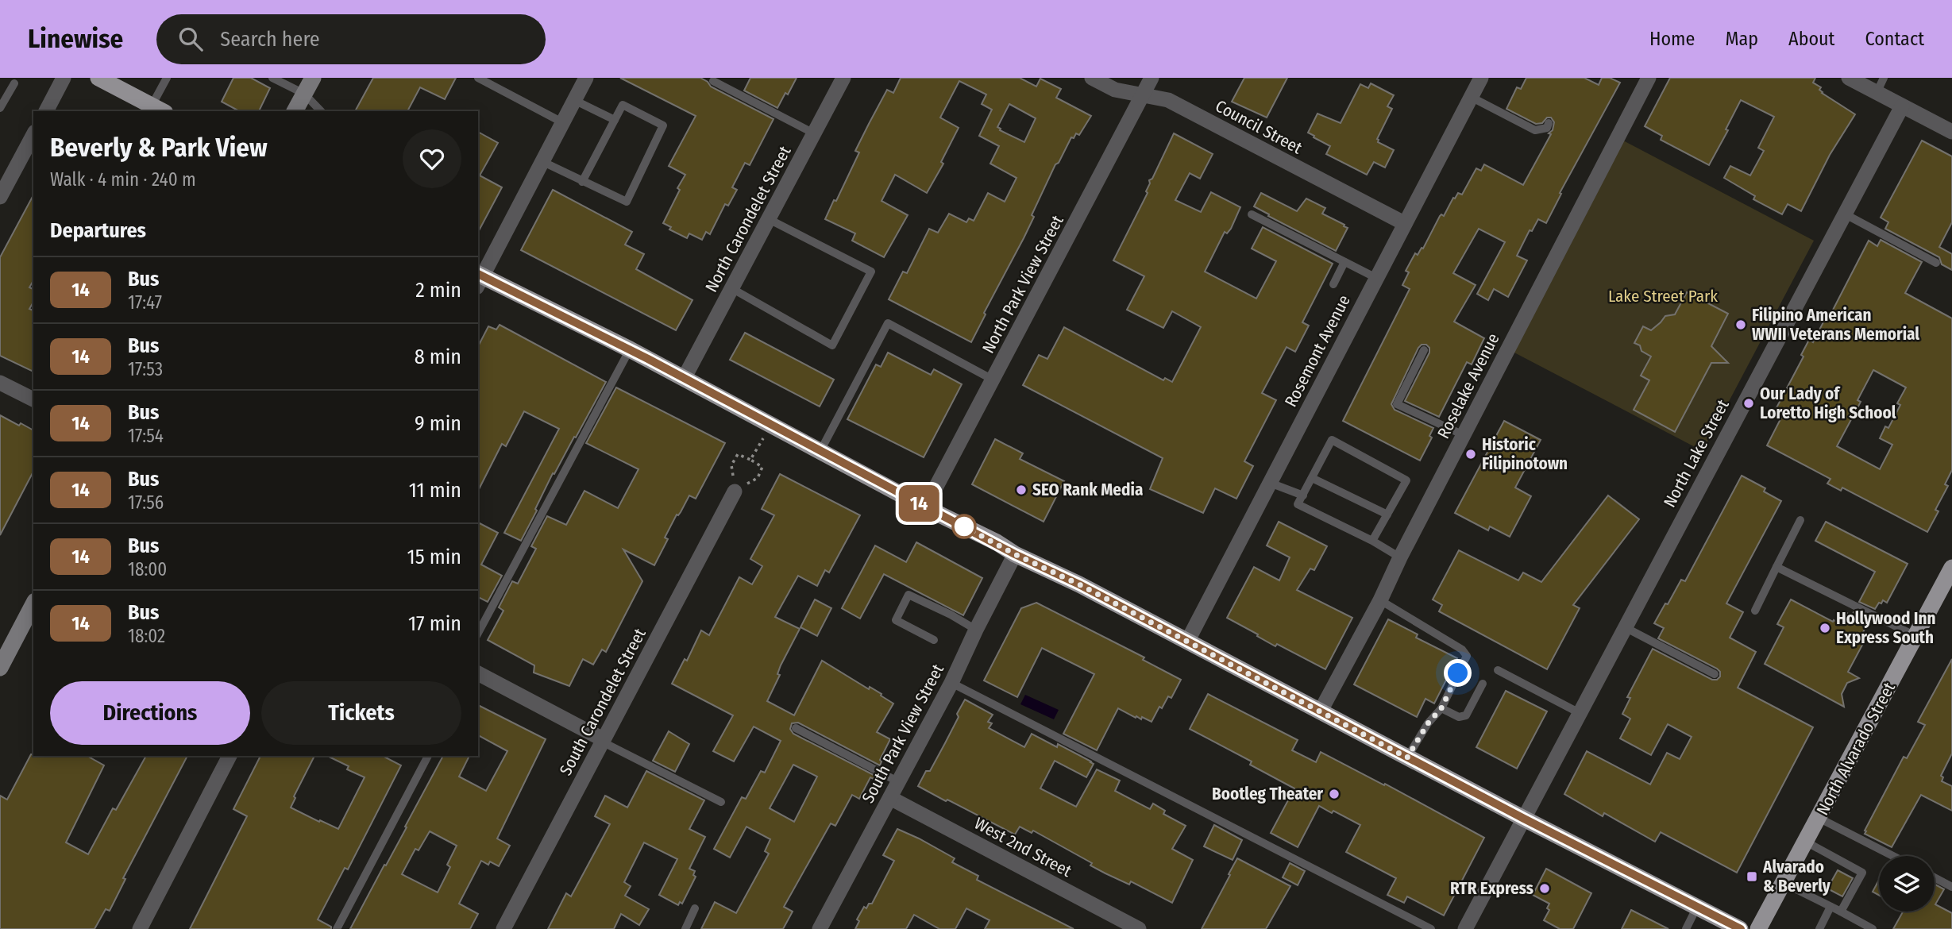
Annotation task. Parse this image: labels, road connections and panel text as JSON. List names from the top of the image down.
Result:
{
  "streets": {
    "main road": ["North Alvarado Street"],
    "street": [
      "Council Street",
      "North Carondelet Street",
      "North Park View Street",
      "Rosemont Avenue",
      "Roselake Avenue",
      "North Lake Street",
      "South Carondelet Street",
      "South Park View Street",
      "West 2nd Street"
    ]
  },
  "crossings": [
    ["Council Street", "North Park View Street"],
    ["Council Street", "Rosemont Avenue"],
    ["South Park View Street", "West 2nd Street"]
  ],
  "parks": ["Lake Street Park"],
  "places": {
    "other": [
      "Filipino American WWII Veterans Memorial",
      "Our Lady of Loretto High School",
      "Historic Filipinotown",
      "SEO Rank Media",
      "Hollywood Inn Express South",
      "Bootleg Theater",
      "RTR Express"
    ],
    "transit": ["Alvarado & Beverly"]
  },
  "lines": ["bus line 14"],
  "page": {
    "header": "Linewise",
    "search": "Search here",
    "nav": [
      "Home",
      "Map",
      "About",
      "Contact"
    ],
    "on_map": "14",
    "heading": [
      ["Beverly & Park View", "Walk · 4 min · 240 m"],
      "Departures"
    ],
    "list": [
      {
        "mark": "14",
        "name": "Bus",
        "note": "17:47",
        "value": "2 min"
      },
      {
        "mark": "14",
        "name": "Bus",
        "note": "17:53",
        "value": "8 min"
      },
      {
        "mark": "14",
        "name": "Bus",
        "note": "17:54",
        "value": "9 min"
      },
      {
        "mark": "14",
        "name": "Bus",
        "note": "17:56",
        "value": "11 min"
      },
      {
        "mark": "14",
        "name": "Bus",
        "note": "18:00",
        "value": "15 min"
      },
      {
        "mark": "14",
        "name": "Bus",
        "note": "18:02",
        "value": "17 min"
      }
    ],
    "buttons": ["Directions", "Tickets"]
  }
}
